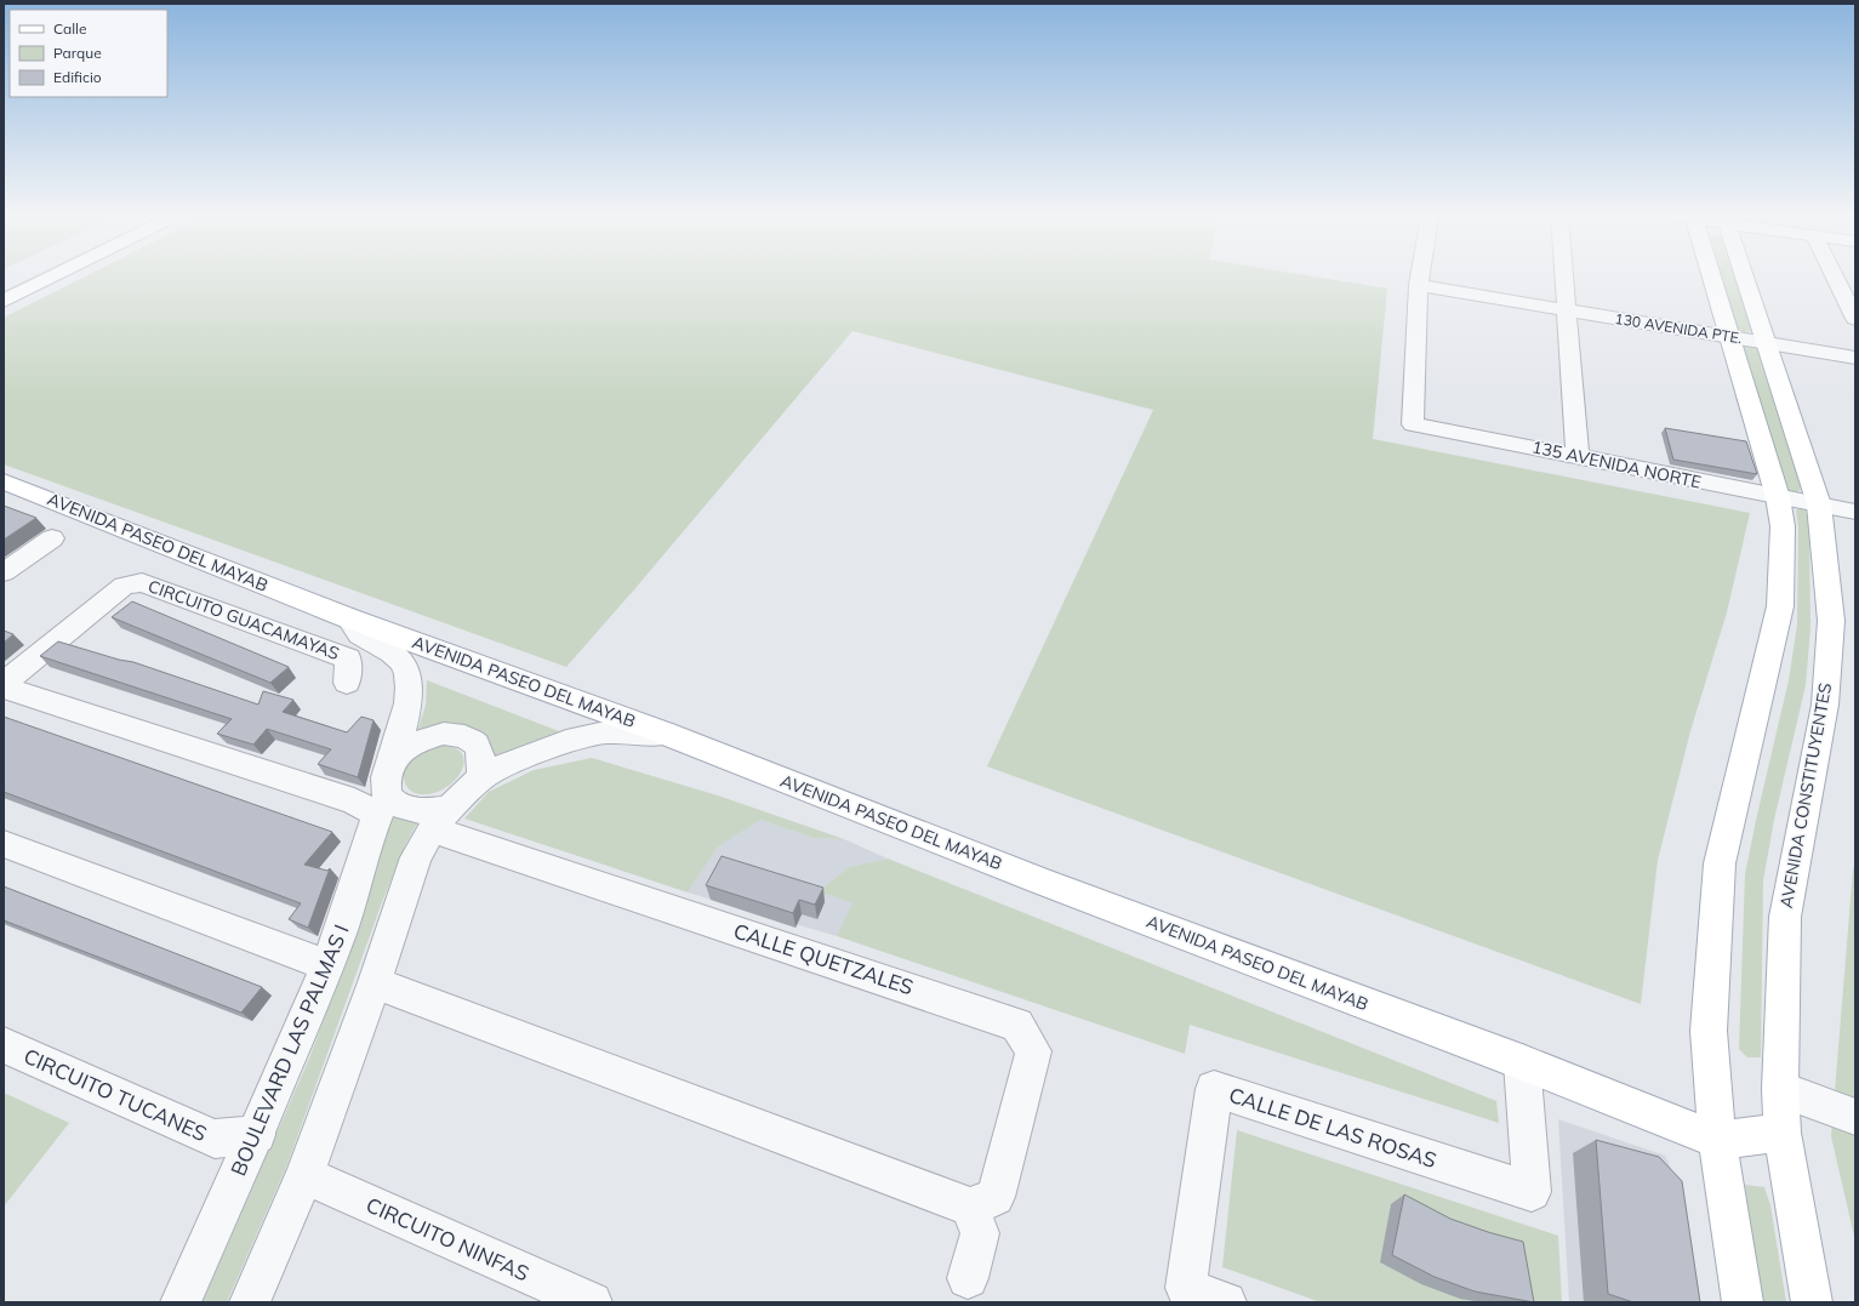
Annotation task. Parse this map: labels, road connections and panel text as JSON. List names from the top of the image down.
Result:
{
  "streets": {
    "main road": ["AVENIDA PASEO DEL MAYAB", "AVENIDA CONSTITUYENTES"],
    "street": [
      "130 AVENIDA PTE.",
      "135 AVENIDA NORTE",
      "CIRCUITO GUACAMAYAS",
      "CALLE QUETZALES",
      "BOULEVARD LAS PALMAS I",
      "CIRCUITO TUCANES",
      "CALLE DE LAS ROSAS",
      "CIRCUITO NINFAS"
    ]
  },
  "crossings": [
    ["130 AVENIDA PTE.", "135 AVENIDA NORTE"],
    ["130 AVENIDA PTE.", "AVENIDA CONSTITUYENTES"],
    ["135 AVENIDA NORTE", "AVENIDA CONSTITUYENTES"],
    ["AVENIDA PASEO DEL MAYAB", "AVENIDA CONSTITUYENTES"],
    ["AVENIDA PASEO DEL MAYAB", "CALLE DE LAS ROSAS"],
    ["CIRCUITO GUACAMAYAS", "CALLE QUETZALES"],
    ["CIRCUITO GUACAMAYAS", "BOULEVARD LAS PALMAS I"],
    ["CALLE QUETZALES", "BOULEVARD LAS PALMAS I"],
    ["BOULEVARD LAS PALMAS I", "CIRCUITO TUCANES"]
  ],
  "legend": ["Calle", "Parque", "Edificio"]
}
